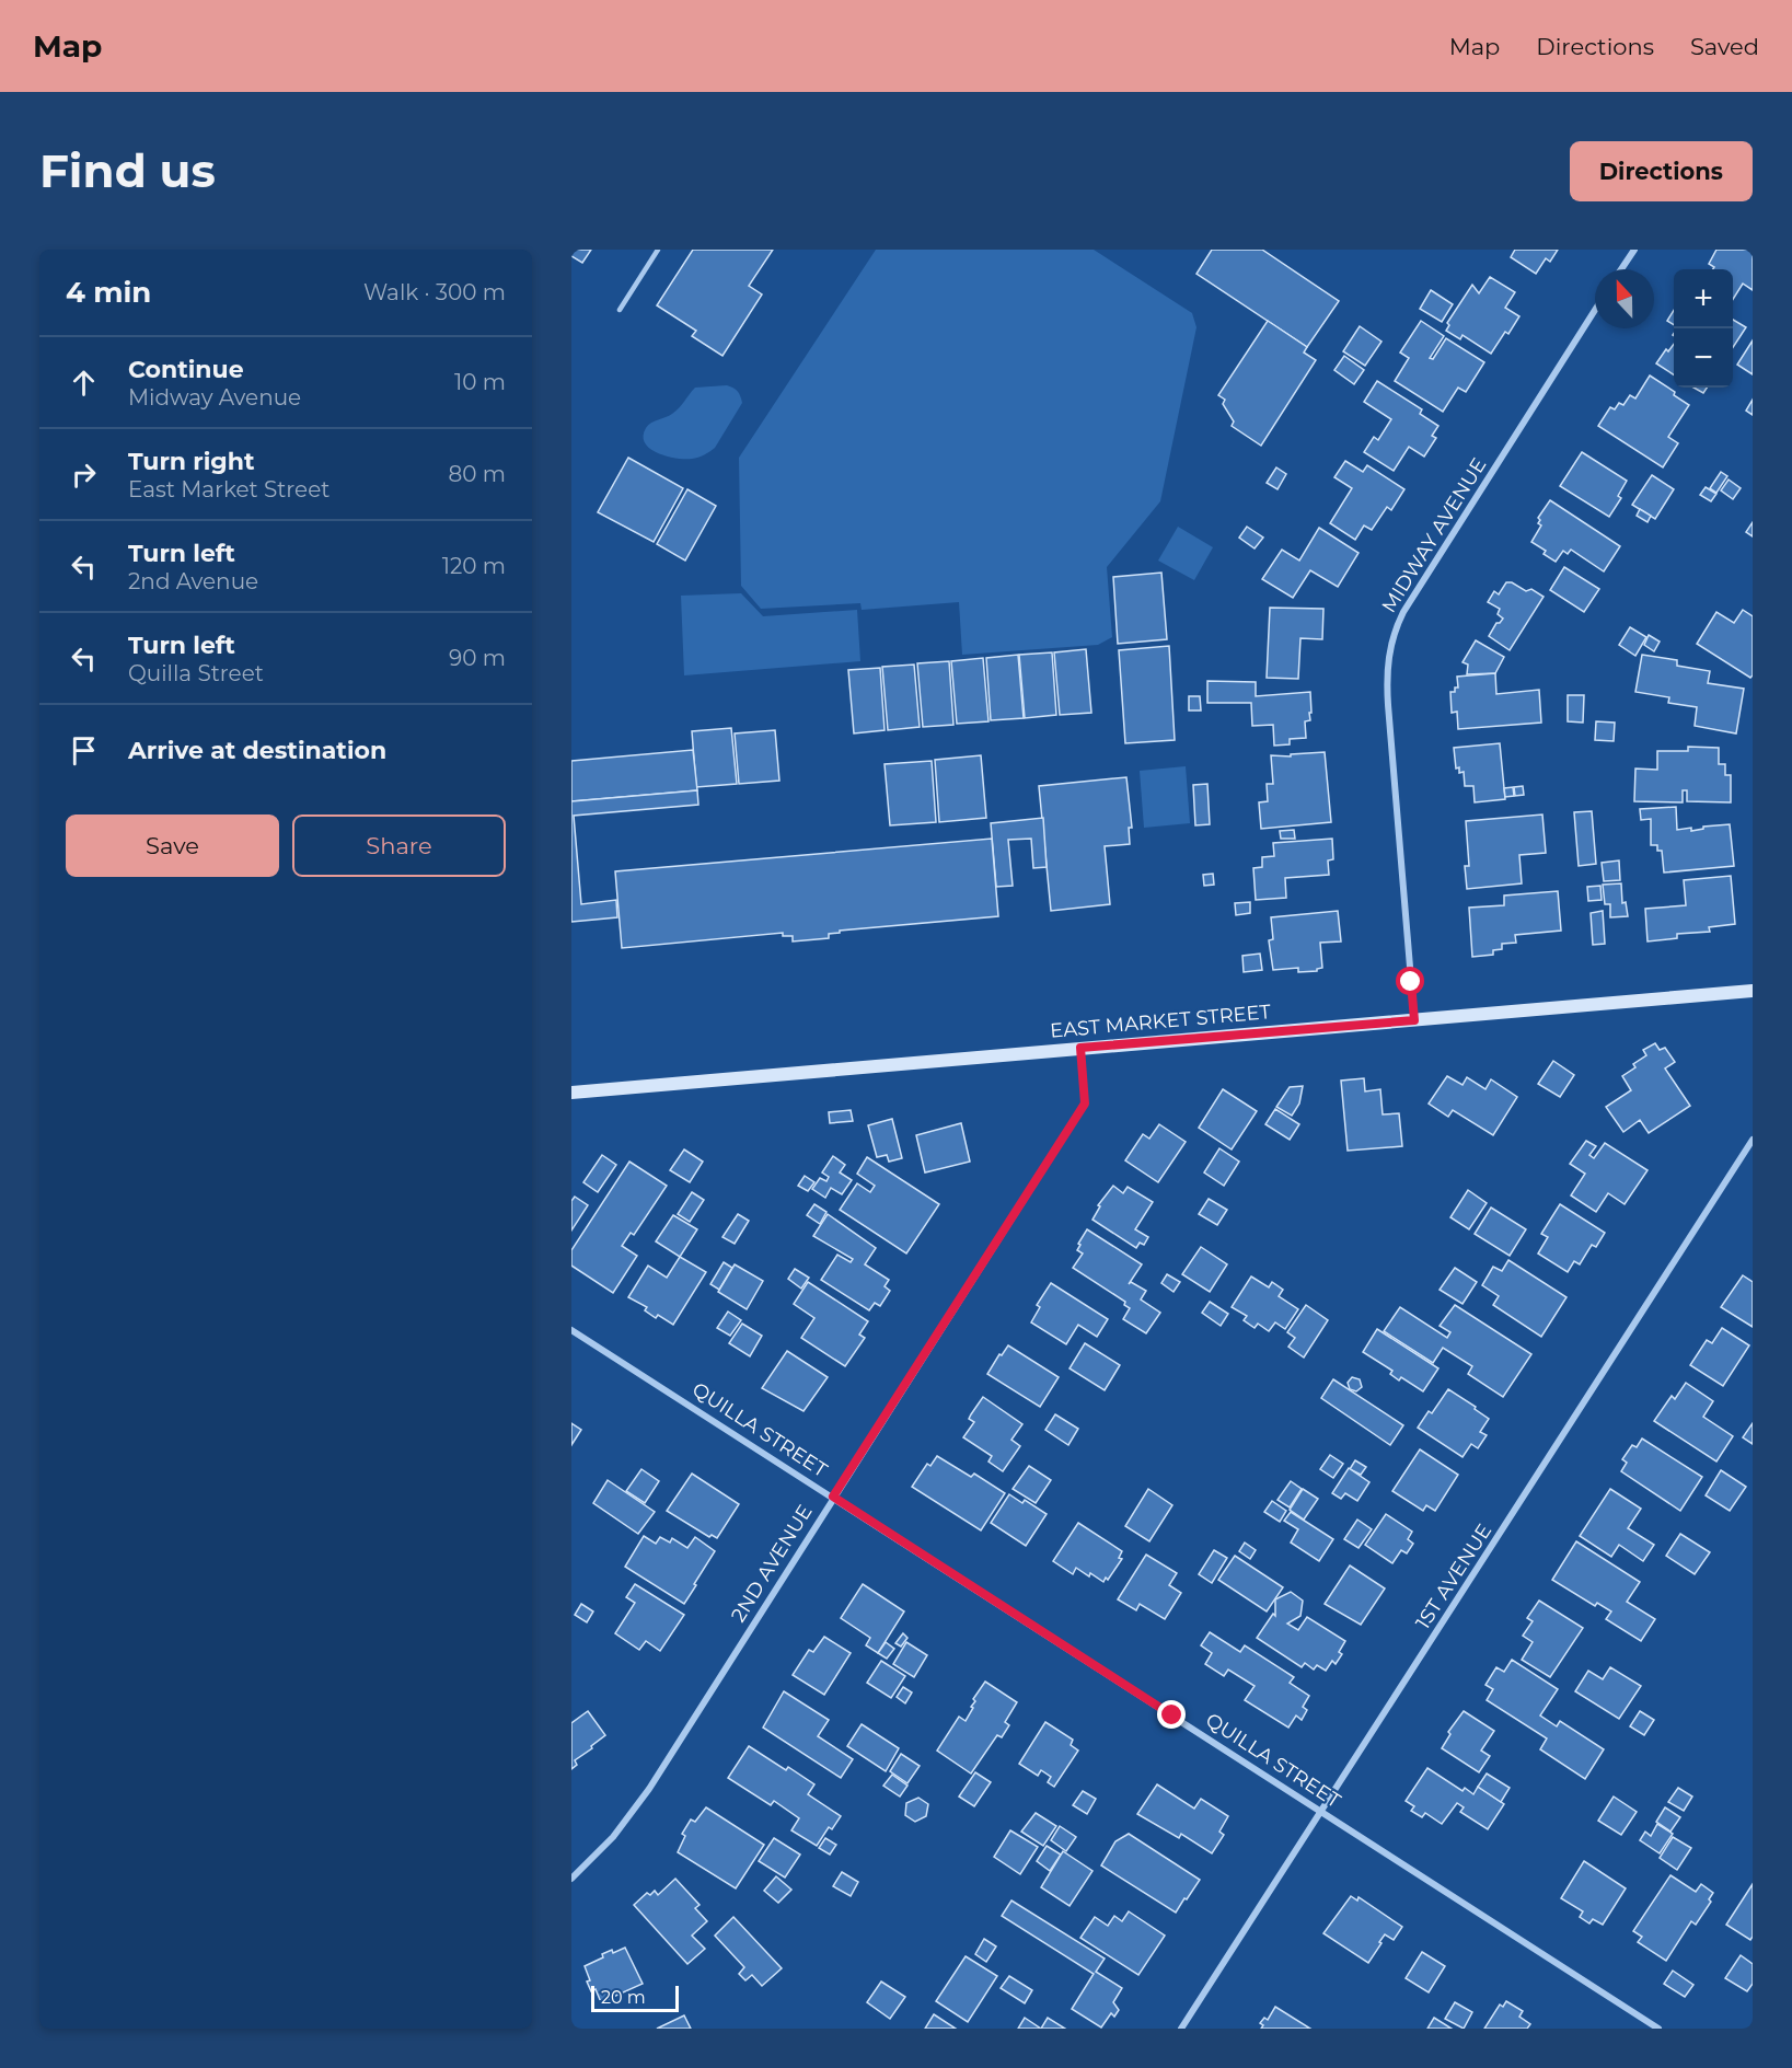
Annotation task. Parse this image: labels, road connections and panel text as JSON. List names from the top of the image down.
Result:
{
  "streets": {
    "main road": ["EAST MARKET STREET"],
    "street": [
      "MIDWAY AVENUE",
      "QUILLA STREET",
      "2ND AVENUE",
      "1ST AVENUE"
    ]
  },
  "crossings": [
    ["MIDWAY AVENUE", "EAST MARKET STREET"],
    ["EAST MARKET STREET", "2ND AVENUE"],
    ["QUILLA STREET", "2ND AVENUE"],
    ["QUILLA STREET", "1ST AVENUE"]
  ],
  "scale_bar": "20 m",
  "north": "top",
  "page": {
    "header": "Map",
    "nav": ["Map", "Directions", "Saved"],
    "buttons": [
      "Directions",
      ["Save", "Share"]
    ],
    "title": "Find us",
    "heading": ["4 min", "Walk · 300 m"],
    "map_buttons": ["+", "−"],
    "list": [
      ["Continue", "Midway Avenue", "10 m"],
      ["Turn right", "East Market Street", "80 m"],
      ["Turn left", "2nd Avenue", "120 m"],
      ["Turn left", "Quilla Street", "90 m"],
      "Arrive at destination"
    ],
    "scale": "20 m"
  }
}
